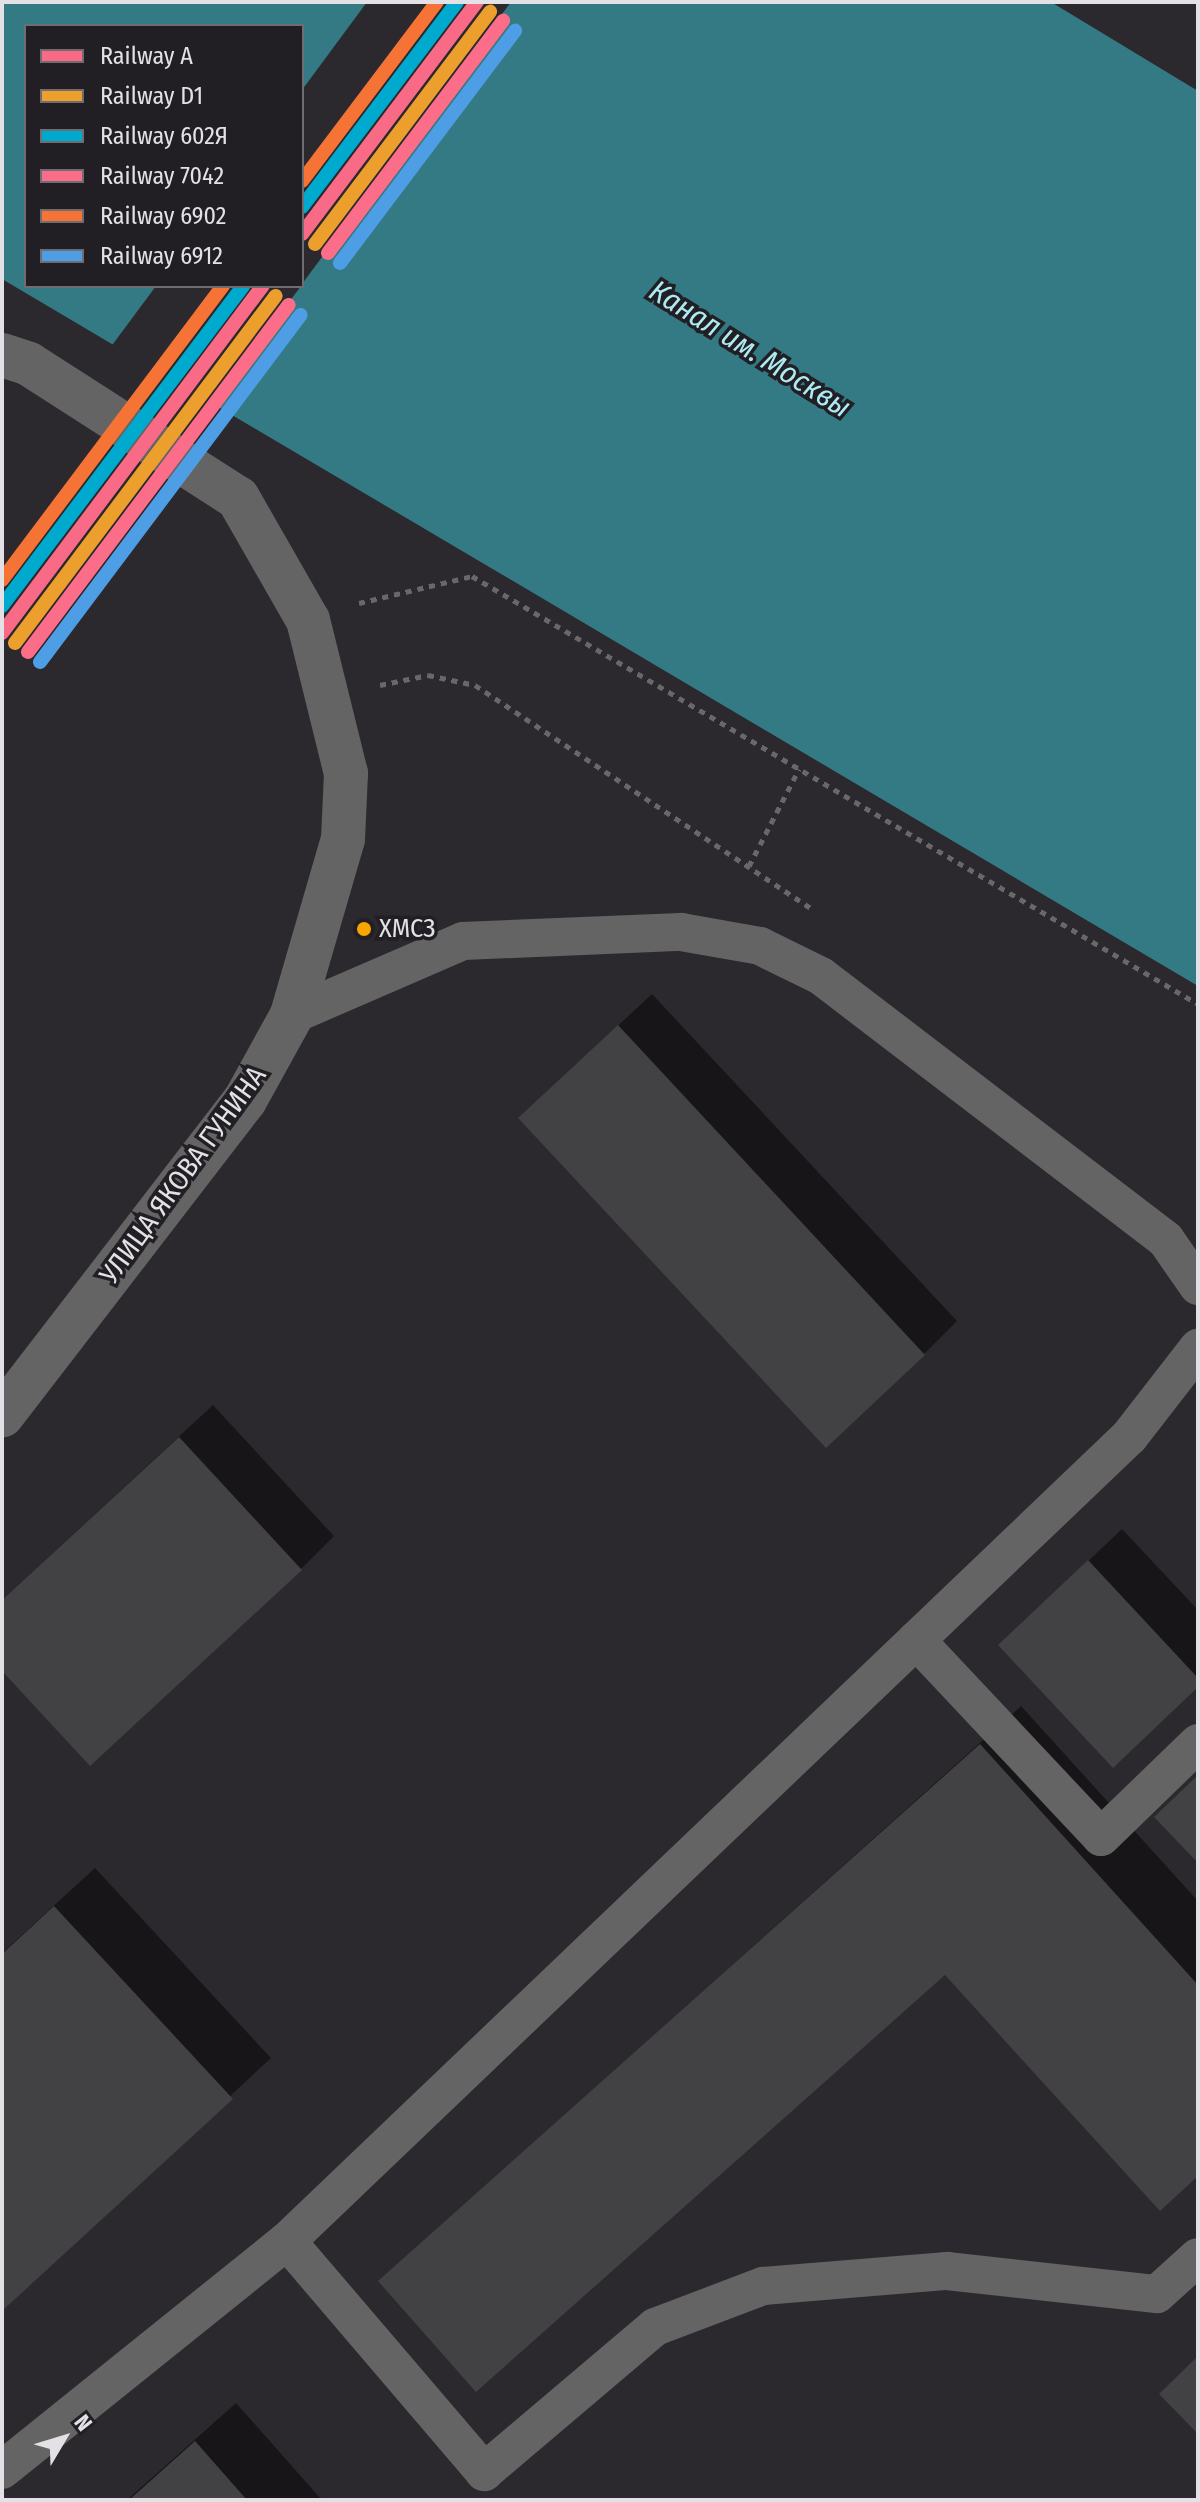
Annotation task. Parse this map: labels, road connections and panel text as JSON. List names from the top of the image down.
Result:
{
  "streets": {
    "street": ["УЛИЦА ЯКОВА ГУНИНА"]
  },
  "water": ["Канал им. Москвы"],
  "places": ["ХМСЗ"],
  "lines": [
    "rail line A",
    "rail line 602Я",
    "rail line 6902",
    "rail line D1",
    "rail line 7042",
    "rail line 6912"
  ],
  "legend": [
    "Railway A",
    "Railway D1",
    "Railway 602Я",
    "Railway 7042",
    "Railway 6902",
    "Railway 6912"
  ],
  "north": "top right"
}
